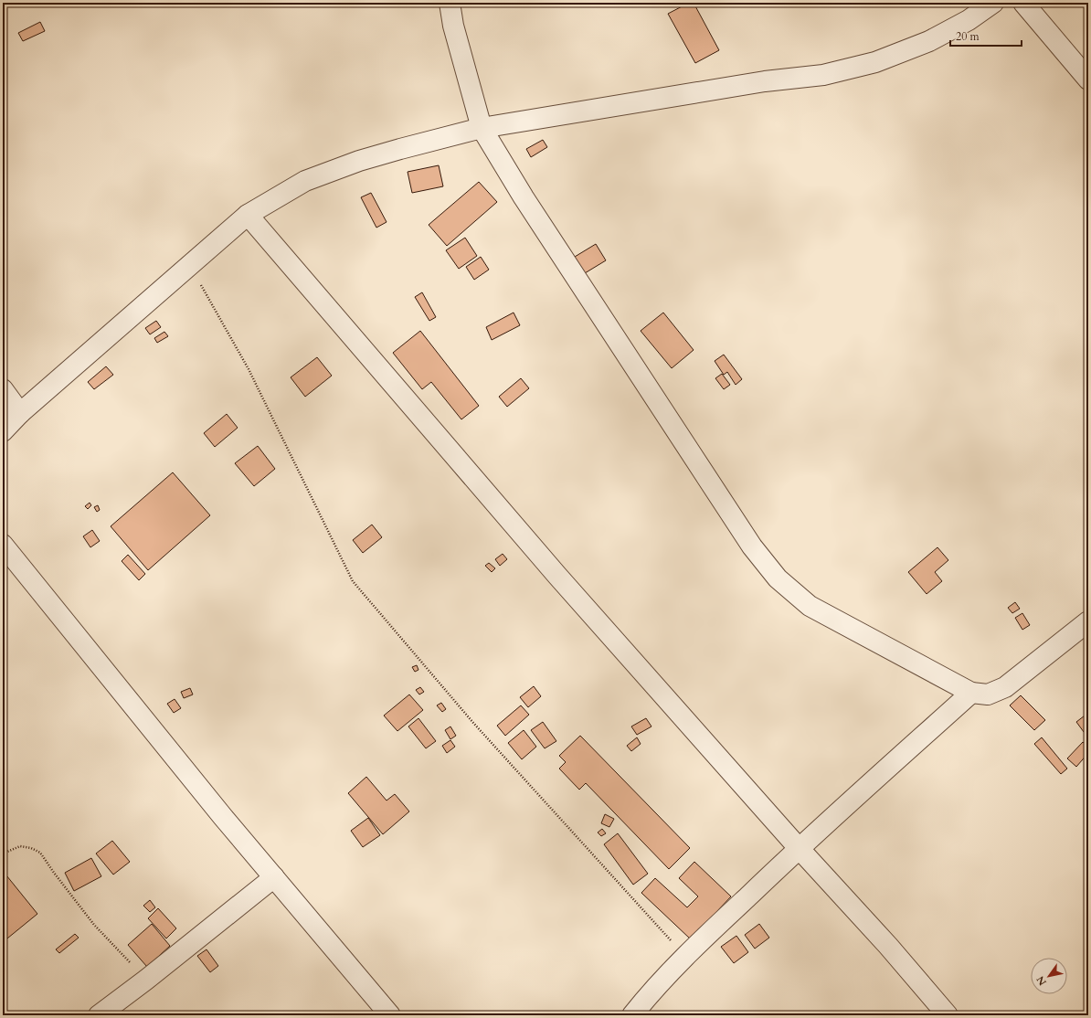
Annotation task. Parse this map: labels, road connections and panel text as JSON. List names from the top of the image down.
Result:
{
  "scale_bar": "20 m",
  "north": "bottom left"
}
